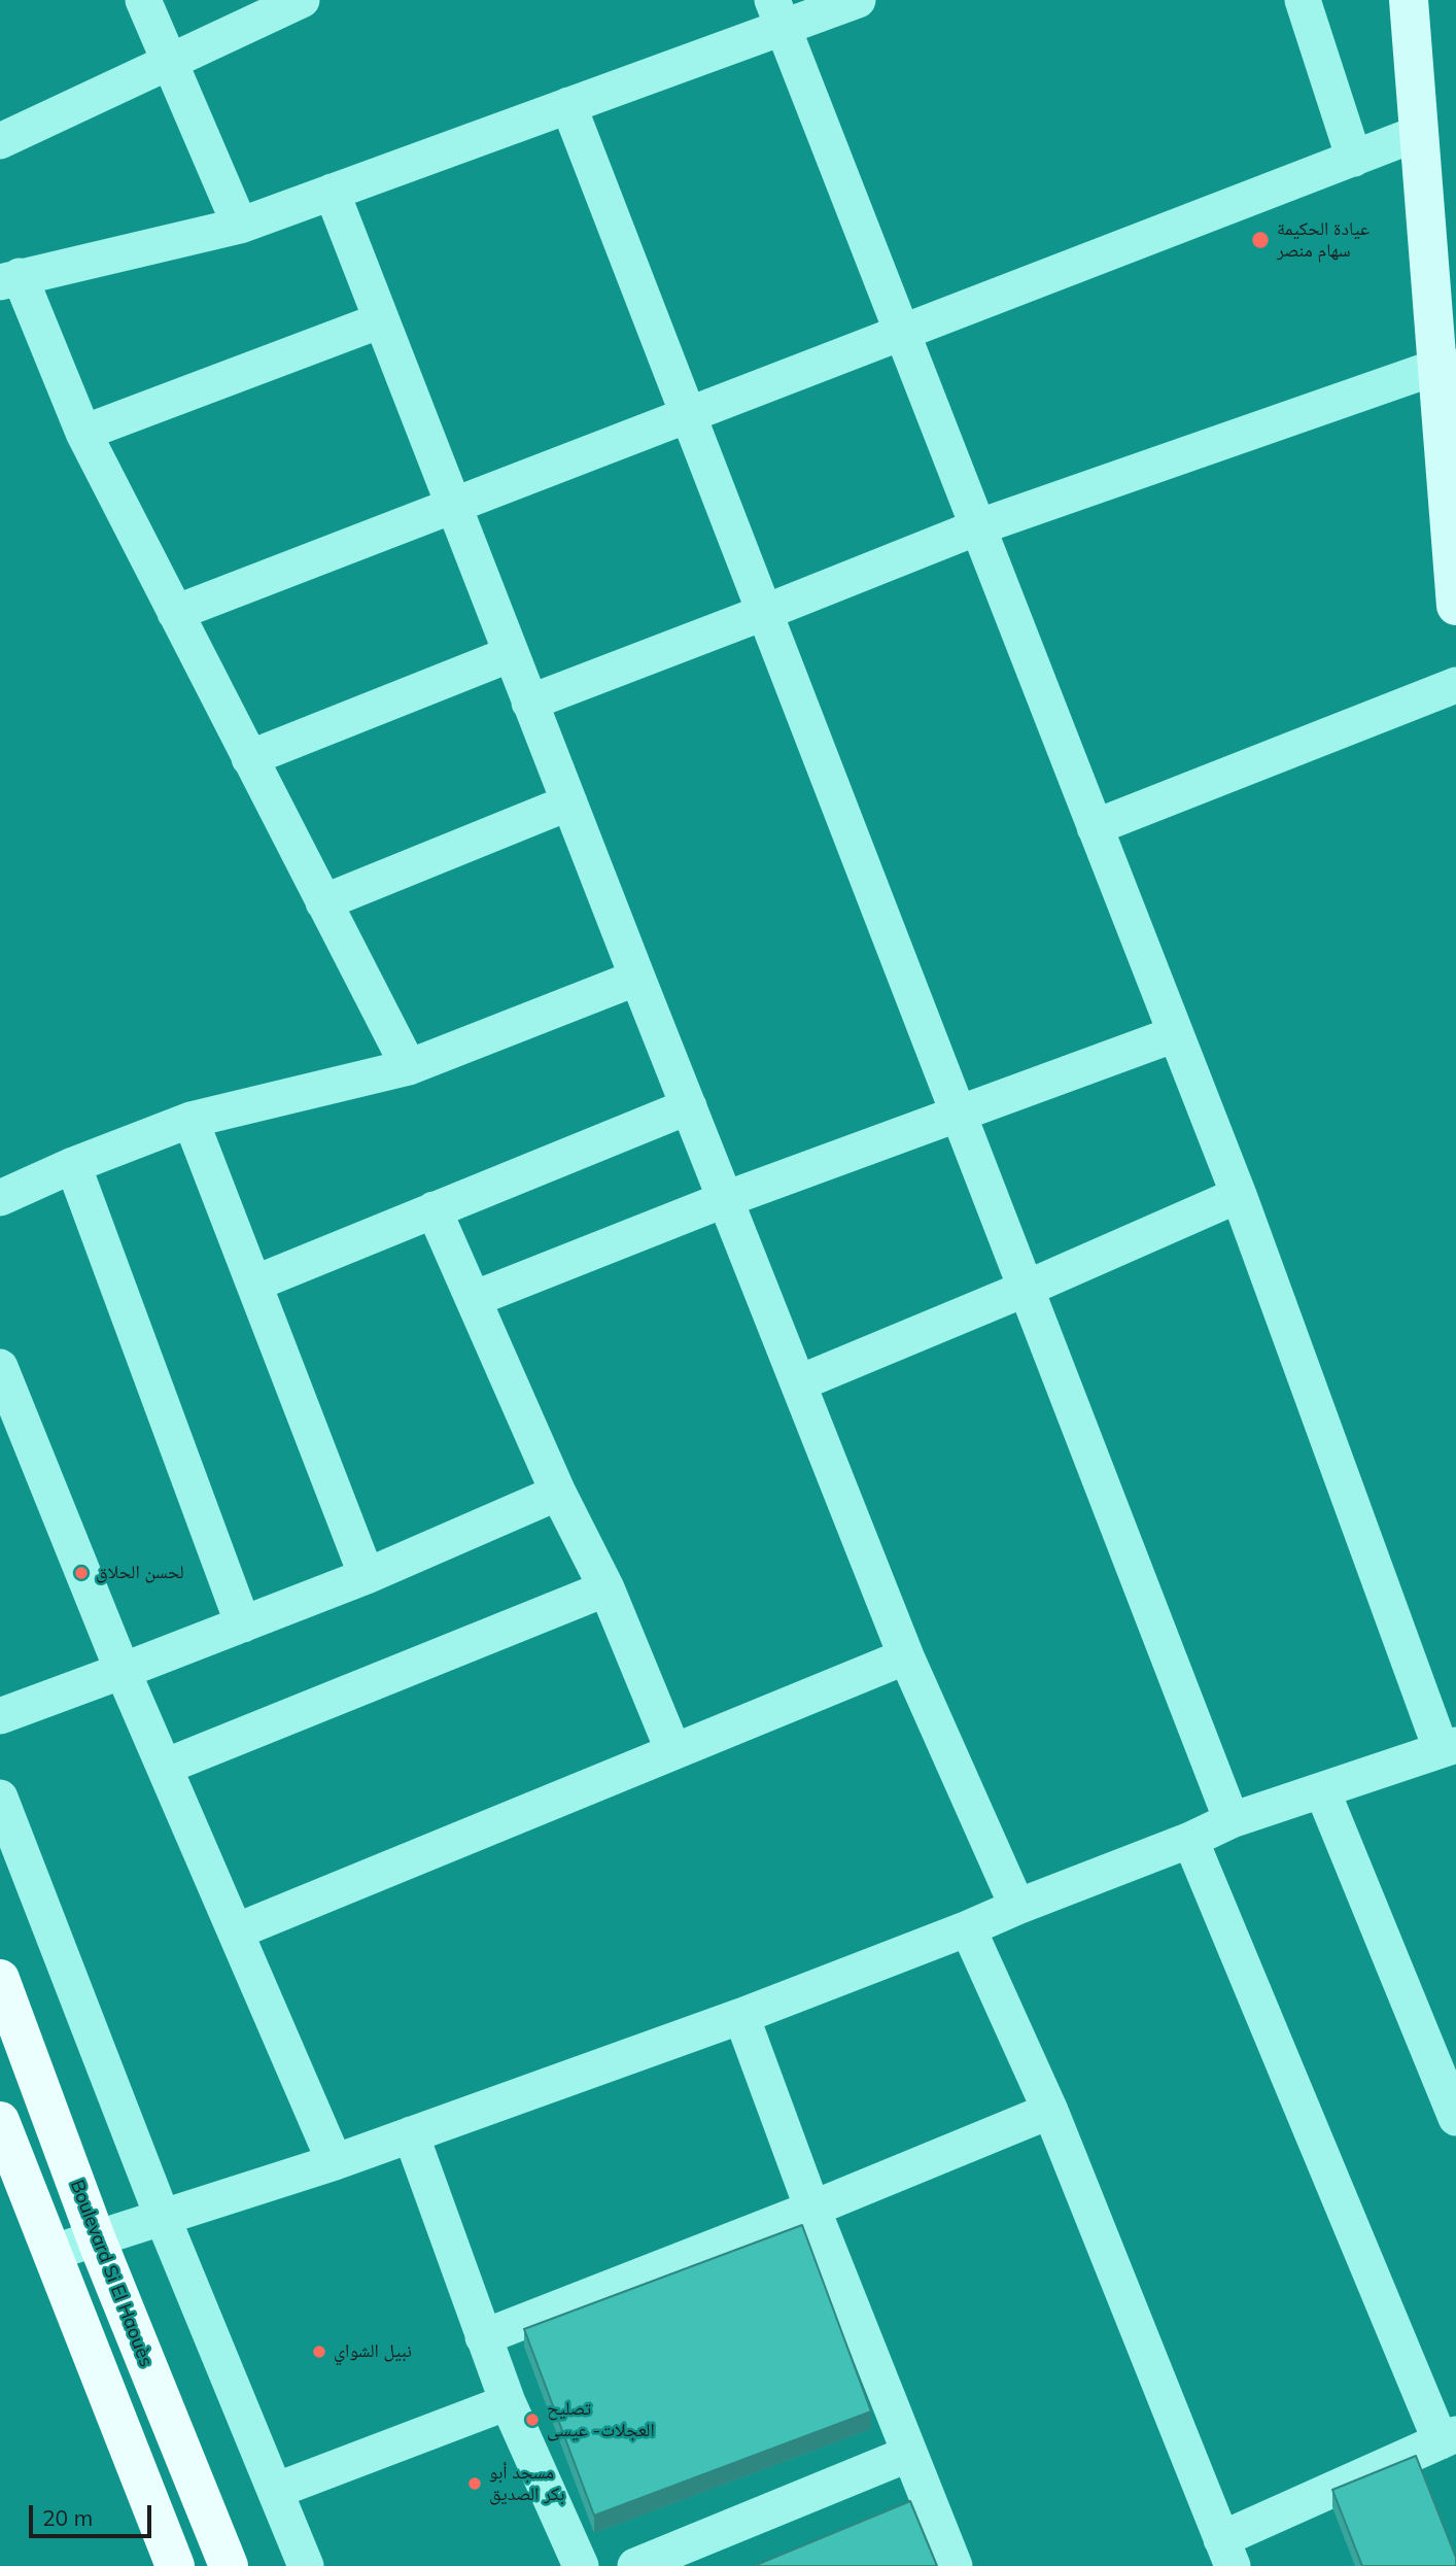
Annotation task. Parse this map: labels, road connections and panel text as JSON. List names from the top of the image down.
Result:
{
  "streets": {
    "main road": ["Boulevard Si El Haouès"]
  },
  "places": [
    "عيادة الحكيمة سهام منصر",
    "لحسن الحلاق",
    "نبيل الشواي",
    "تصليح العجلات- عيسى",
    "مسجد أبو بكر الصديق"
  ],
  "scale_bar": "20 m"
}
